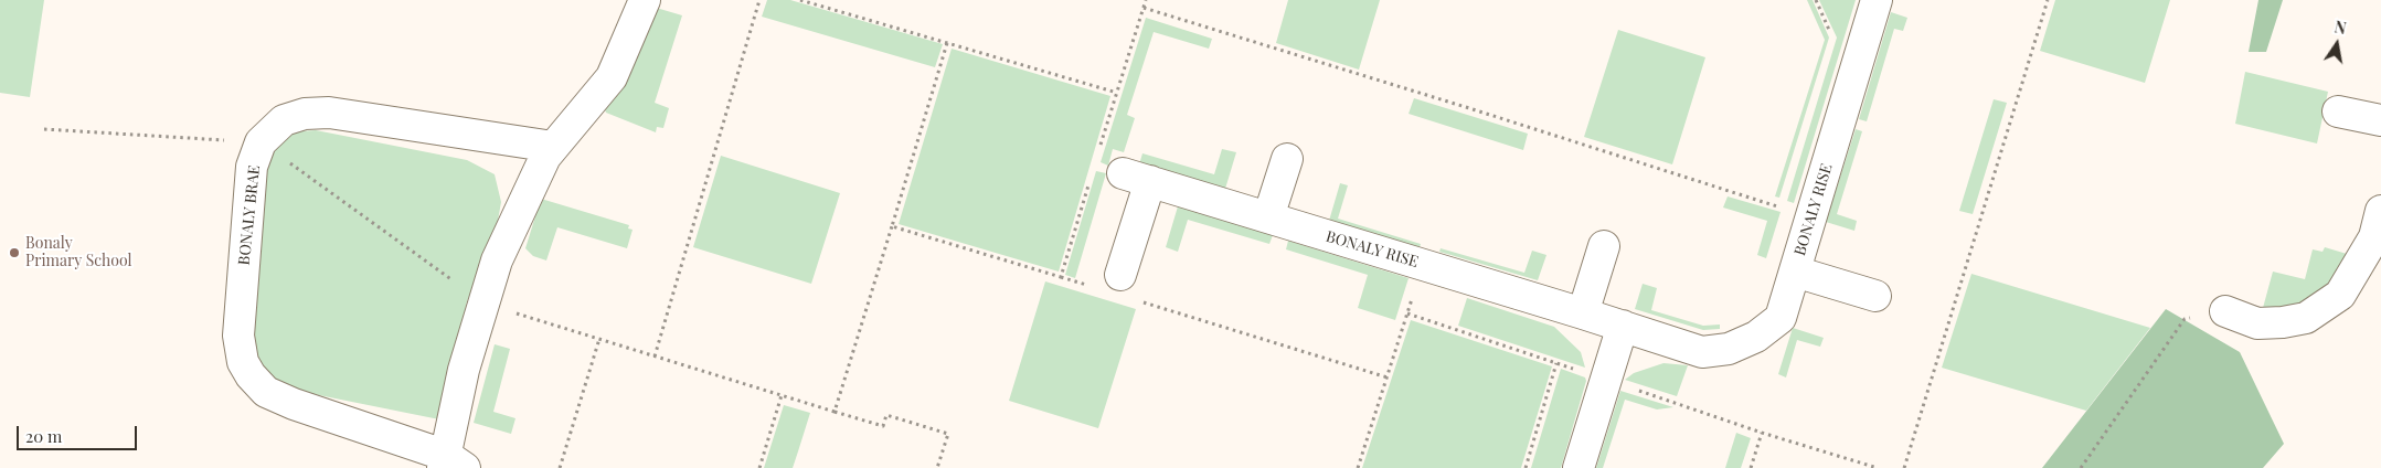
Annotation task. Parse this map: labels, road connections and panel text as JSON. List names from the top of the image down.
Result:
{
  "streets": {
    "street": ["BONALY RISE", "BONALY BRAE"]
  },
  "places": ["Bonaly Primary School"],
  "scale_bar": "20 m",
  "north": "top"
}
